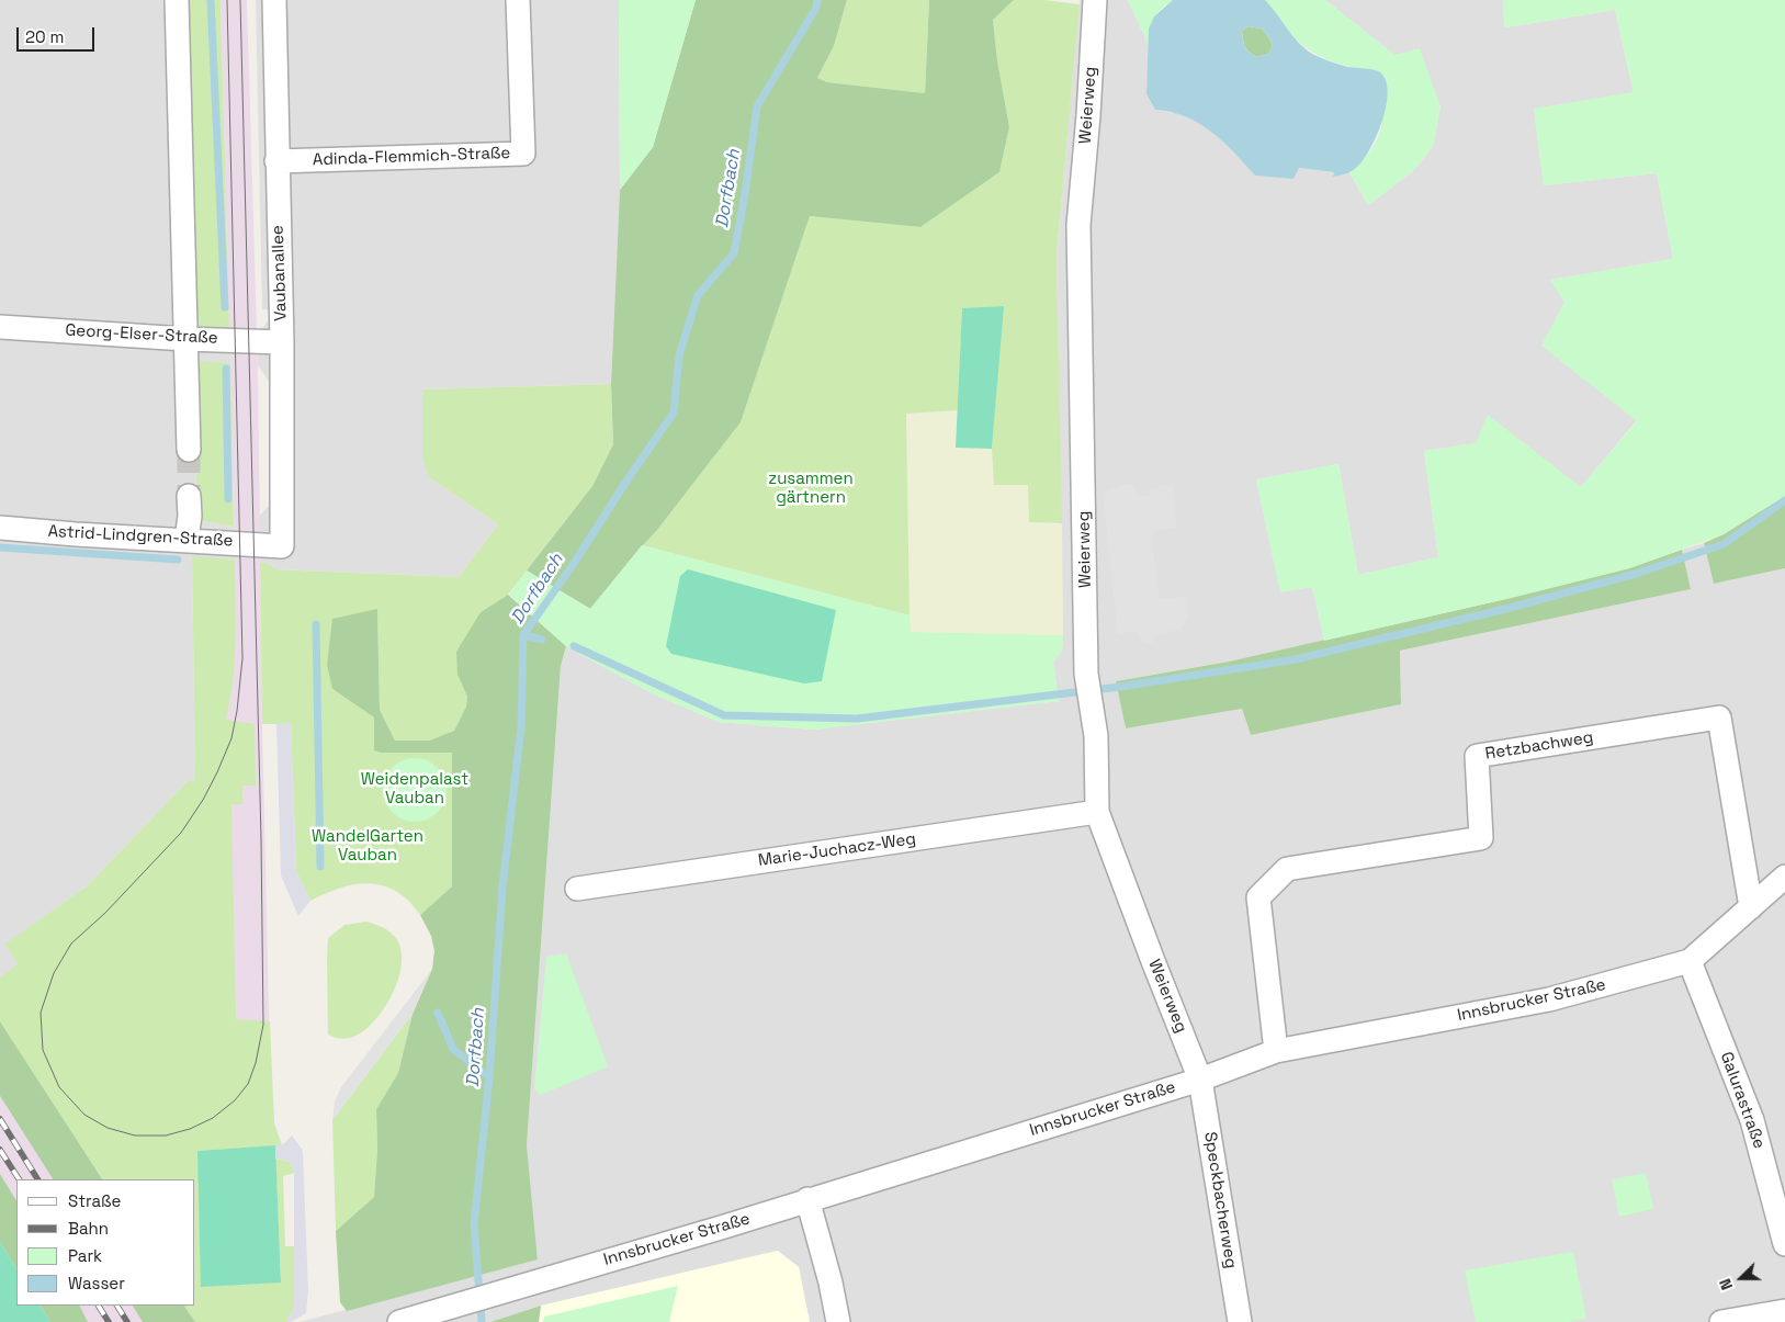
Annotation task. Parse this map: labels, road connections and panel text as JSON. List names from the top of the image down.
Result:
{
  "streets": {
    "street": [
      "Weierweg",
      "Adinda-Flemmich-Straße",
      "Vaubanallee",
      "Georg-Elser-Straße",
      "Astrid-Lindgren-Straße",
      "Retzbachweg",
      "Marie-Juchacz-Weg",
      "Innsbrucker Straße",
      "Galurastraße",
      "Speckbacherweg"
    ]
  },
  "crossings": [
    ["Weierweg", "Marie-Juchacz-Weg"],
    ["Weierweg", "Innsbrucker Straße"],
    ["Weierweg", "Speckbacherweg"],
    ["Adinda-Flemmich-Straße", "Vaubanallee"],
    ["Vaubanallee", "Georg-Elser-Straße"],
    ["Vaubanallee", "Astrid-Lindgren-Straße"],
    ["Retzbachweg", "Innsbrucker Straße"],
    ["Innsbrucker Straße", "Galurastraße"],
    ["Innsbrucker Straße", "Speckbacherweg"]
  ],
  "water": ["Dorfbach"],
  "parks": ["zusammen gärtnern", "Weidenpalast Vauban", "WandelGarten Vauban"],
  "legend": [
    "Straße",
    "Bahn",
    "Park",
    "Wasser"
  ],
  "scale_bar": "20 m",
  "north": "left"
}
